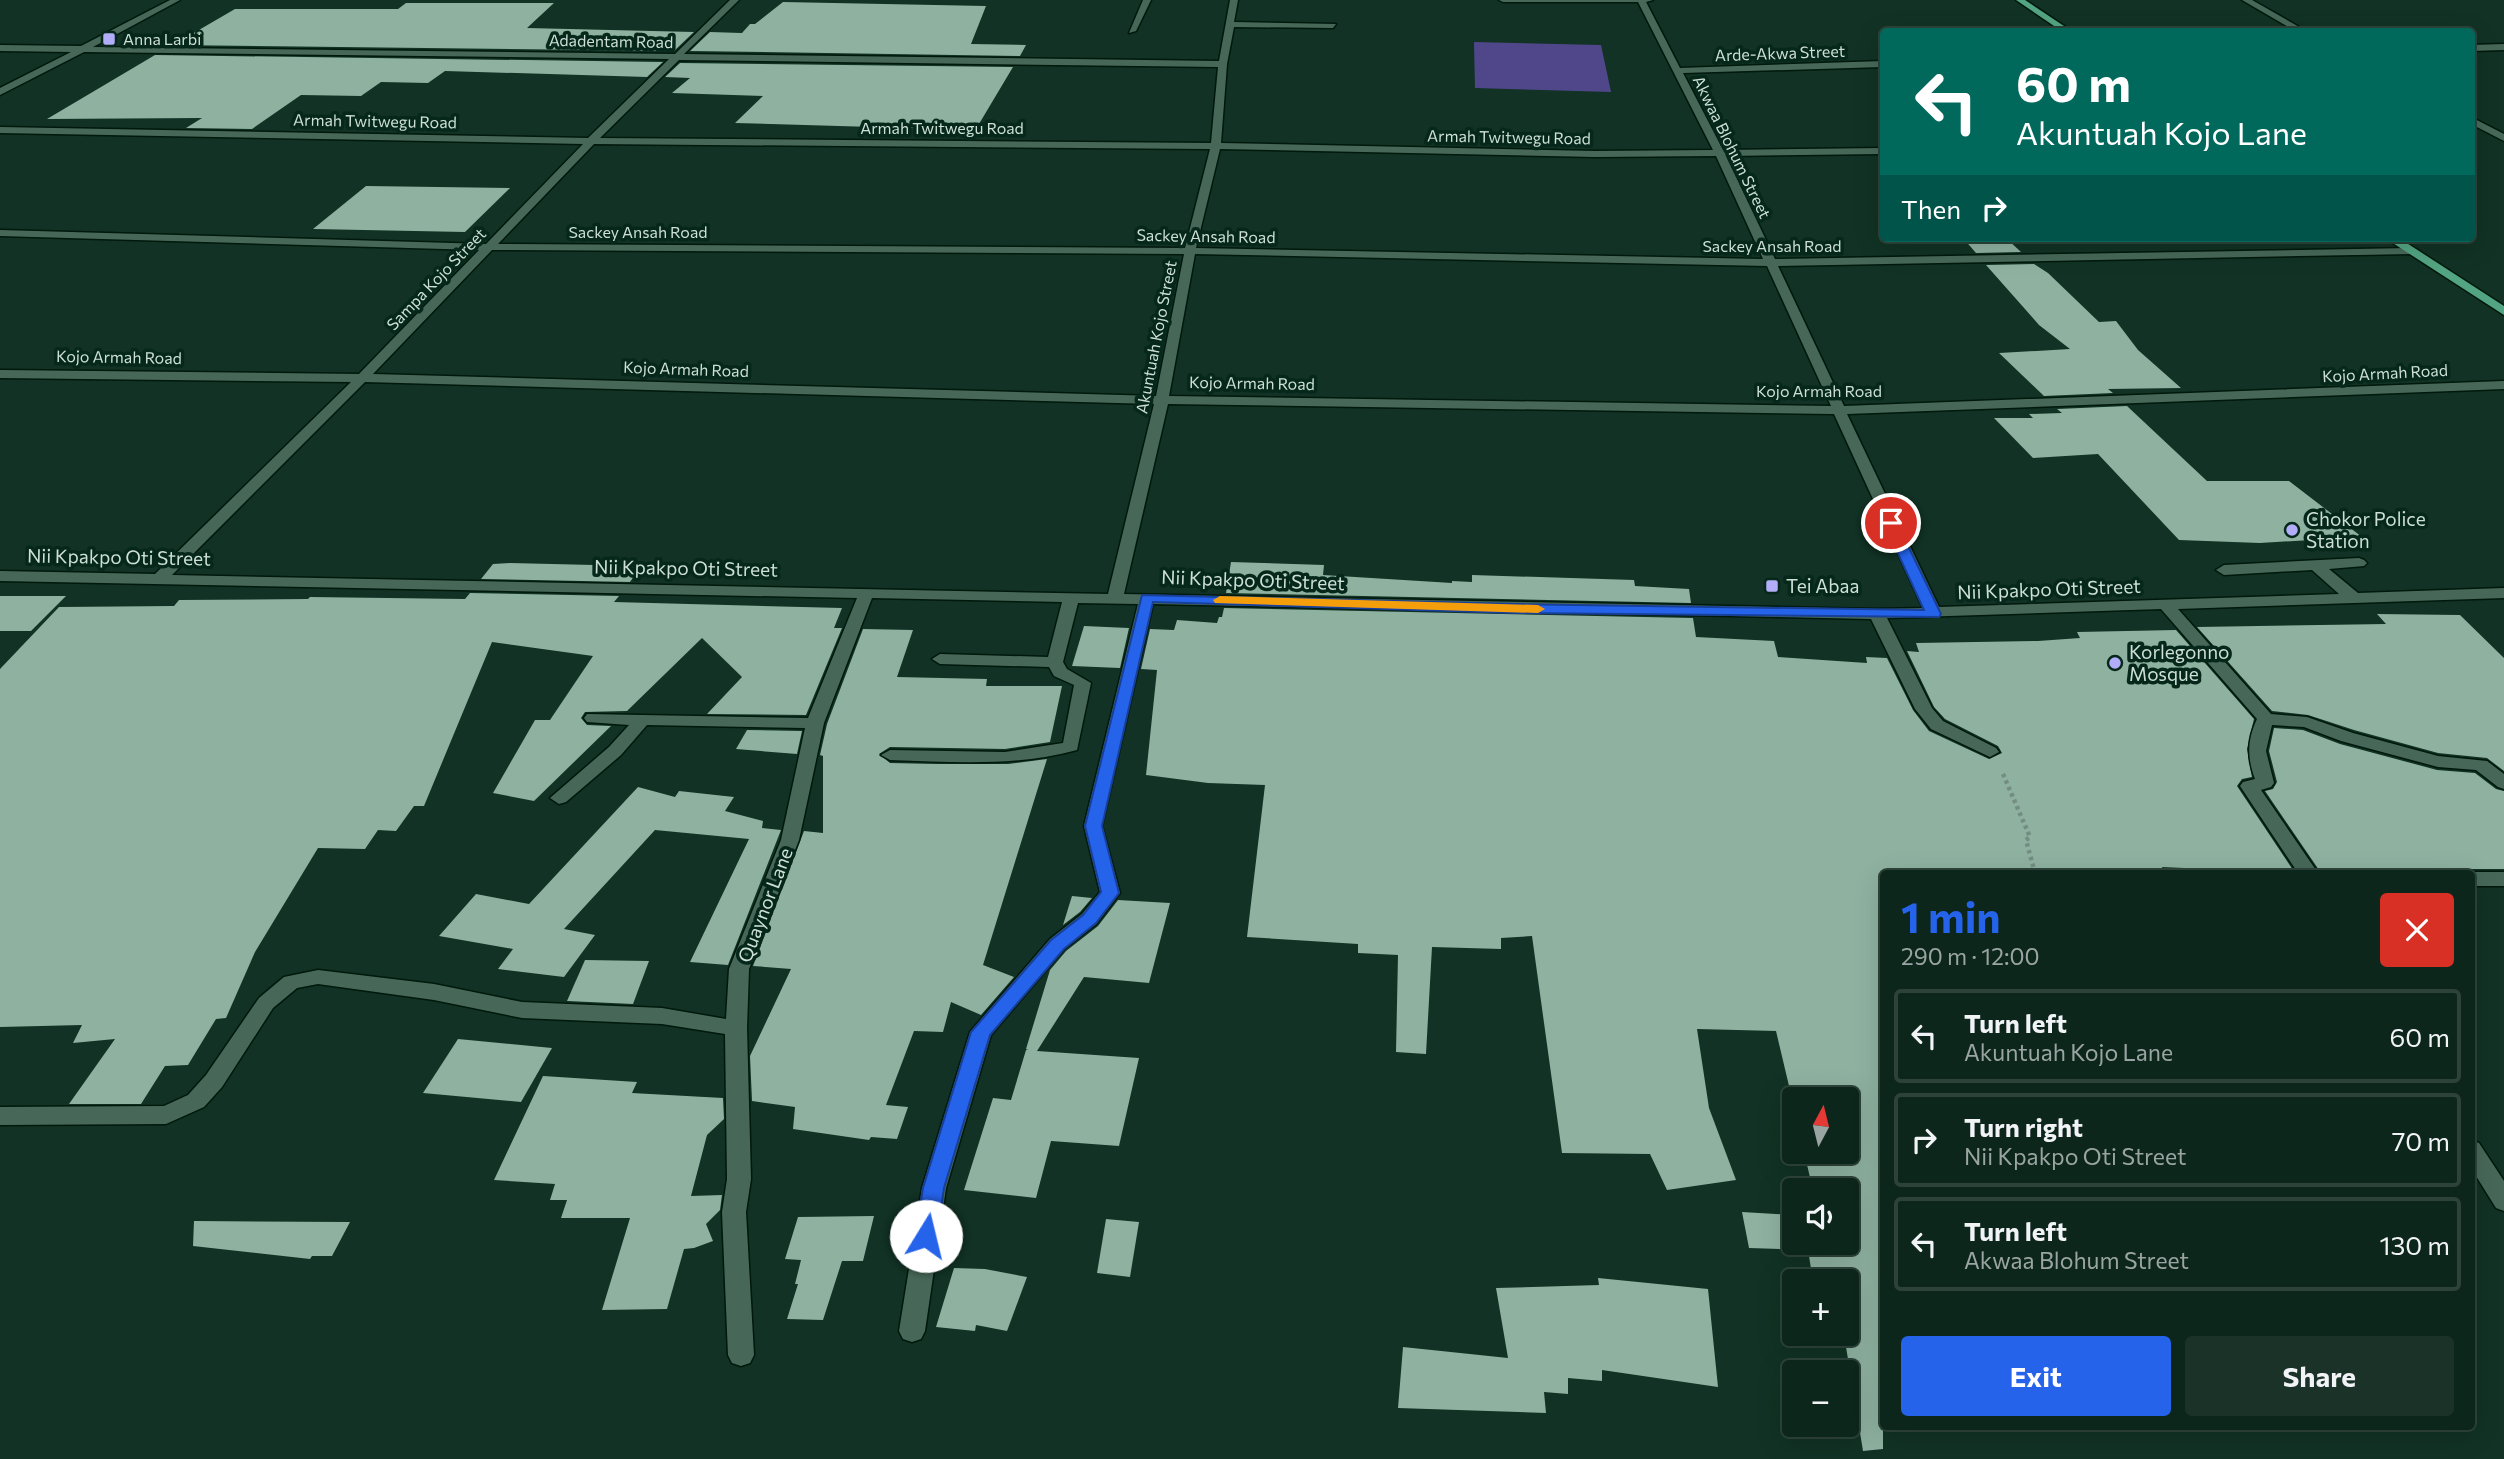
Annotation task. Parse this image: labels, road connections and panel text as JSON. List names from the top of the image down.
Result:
{
  "streets": {
    "street": [
      "Adadentam Road",
      "Arde-Akwa Street",
      "Armah Twitwegu Road",
      "Akwaa Blohum Street",
      "Sackey Ansah Road",
      "Sampa Kojo Street",
      "Akuntuah Kojo Street",
      "Kojo Armah Road",
      "Nii Kpakpo Oti Street",
      "Quaynor Lane"
    ]
  },
  "crossings": [
    ["Adadentam Road", "Sampa Kojo Street"],
    ["Adadentam Road", "Akuntuah Kojo Street"],
    ["Arde-Akwa Street", "Akwaa Blohum Street"],
    ["Armah Twitwegu Road", "Akwaa Blohum Street"],
    ["Armah Twitwegu Road", "Sampa Kojo Street"],
    ["Armah Twitwegu Road", "Akuntuah Kojo Street"],
    ["Akwaa Blohum Street", "Sackey Ansah Road"],
    ["Akwaa Blohum Street", "Kojo Armah Road"],
    ["Akwaa Blohum Street", "Nii Kpakpo Oti Street"],
    ["Sackey Ansah Road", "Sampa Kojo Street"],
    ["Sackey Ansah Road", "Akuntuah Kojo Street"],
    ["Sampa Kojo Street", "Kojo Armah Road"],
    ["Sampa Kojo Street", "Nii Kpakpo Oti Street"],
    ["Akuntuah Kojo Street", "Kojo Armah Road"],
    ["Akuntuah Kojo Street", "Nii Kpakpo Oti Street"],
    ["Nii Kpakpo Oti Street", "Quaynor Lane"]
  ],
  "places": {
    "transit": ["Anna Larbi", "Tei Abaa"],
    "other": ["Chokor Police Station", "Korlegonno Mosque"]
  },
  "north": "top",
  "page": {
    "turn": ["60 m", "Akuntuah Kojo Lane"],
    "then": "Then",
    "heading": ["1 min", "290 m · 12:00"],
    "list": [
      {
        "name": "Turn left",
        "note": "Akuntuah Kojo Lane",
        "value": "60 m"
      },
      {
        "name": "Turn right",
        "note": "Nii Kpakpo Oti Street",
        "value": "70 m"
      },
      {
        "name": "Turn left",
        "note": "Akwaa Blohum Street",
        "value": "130 m"
      }
    ],
    "map_buttons": ["+", "−"],
    "buttons": ["Exit", "Share"]
  }
}
